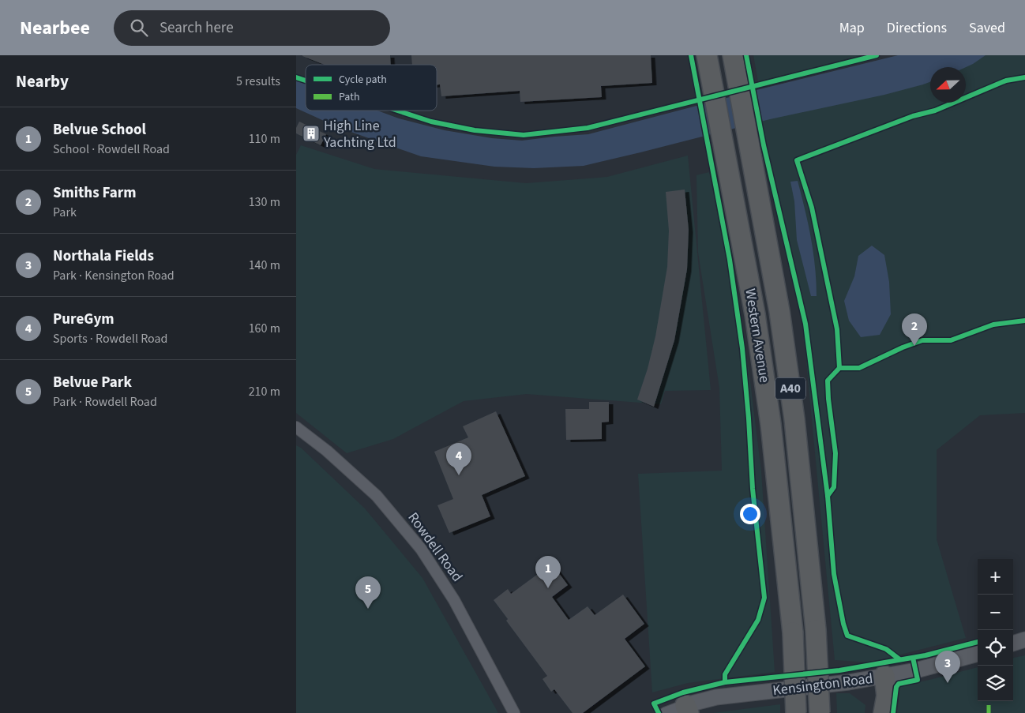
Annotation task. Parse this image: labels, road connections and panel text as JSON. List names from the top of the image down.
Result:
{
  "streets": {
    "highway": ["Western Avenue", "A40"],
    "street": ["Rowdell Road", "Kensington Road"]
  },
  "places": {
    "building": ["High Line Yachting Ltd"]
  },
  "legend": ["Cycle path", "Path"],
  "north": "left",
  "page": {
    "header": "Nearbee",
    "search": "Search here",
    "nav": ["Map", "Directions", "Saved"],
    "heading": ["Nearby", "5 results"],
    "list": [
      {
        "mark": "1",
        "name": "Belvue School",
        "note": "School · Rowdell Road",
        "value": "110 m"
      },
      {
        "mark": "2",
        "name": "Smiths Farm",
        "note": "Park",
        "value": "130 m"
      },
      {
        "mark": "3",
        "name": "Northala Fields",
        "note": "Park · Kensington Road",
        "value": "140 m"
      },
      {
        "mark": "4",
        "name": "PureGym",
        "note": "Sports · Rowdell Road",
        "value": "160 m"
      },
      {
        "mark": "5",
        "name": "Belvue Park",
        "note": "Park · Rowdell Road",
        "value": "210 m"
      }
    ],
    "pins": [
      "2",
      "4",
      "1",
      "5",
      "3"
    ],
    "map_buttons": ["+", "−"]
  }
}
